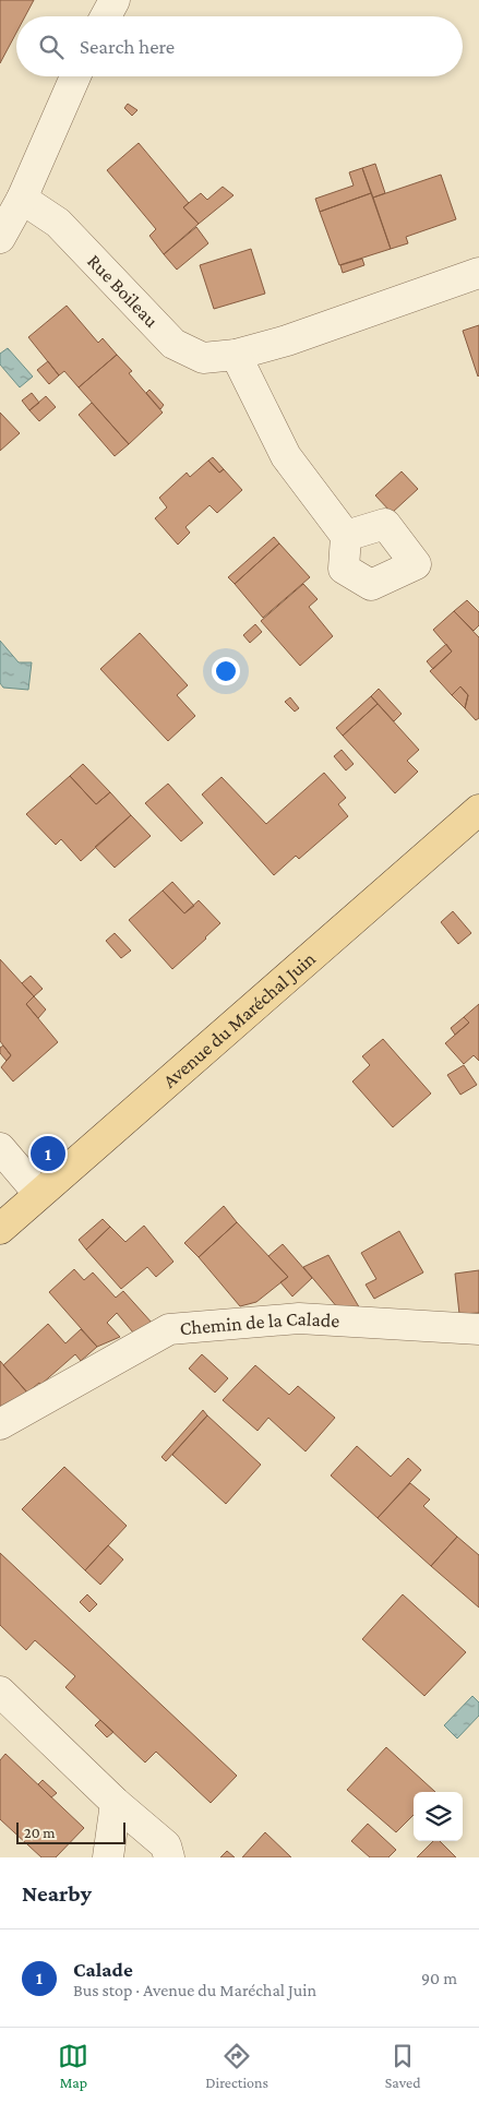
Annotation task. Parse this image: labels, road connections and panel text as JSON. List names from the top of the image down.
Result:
{
  "streets": {
    "main road": ["Avenue du Maréchal Juin"],
    "street": ["Rue Boileau", "Chemin de la Calade"]
  },
  "scale_bar": "20 m",
  "page": {
    "search": "Search here",
    "pins": "1",
    "scale": "20 m",
    "heading": "Nearby",
    "list": [
      {
        "mark": "1",
        "name": "Calade",
        "note": "Bus stop · Avenue du Maréchal Juin",
        "value": "90 m"
      }
    ],
    "nav": ["Map", "Directions", "Saved"]
  }
}
